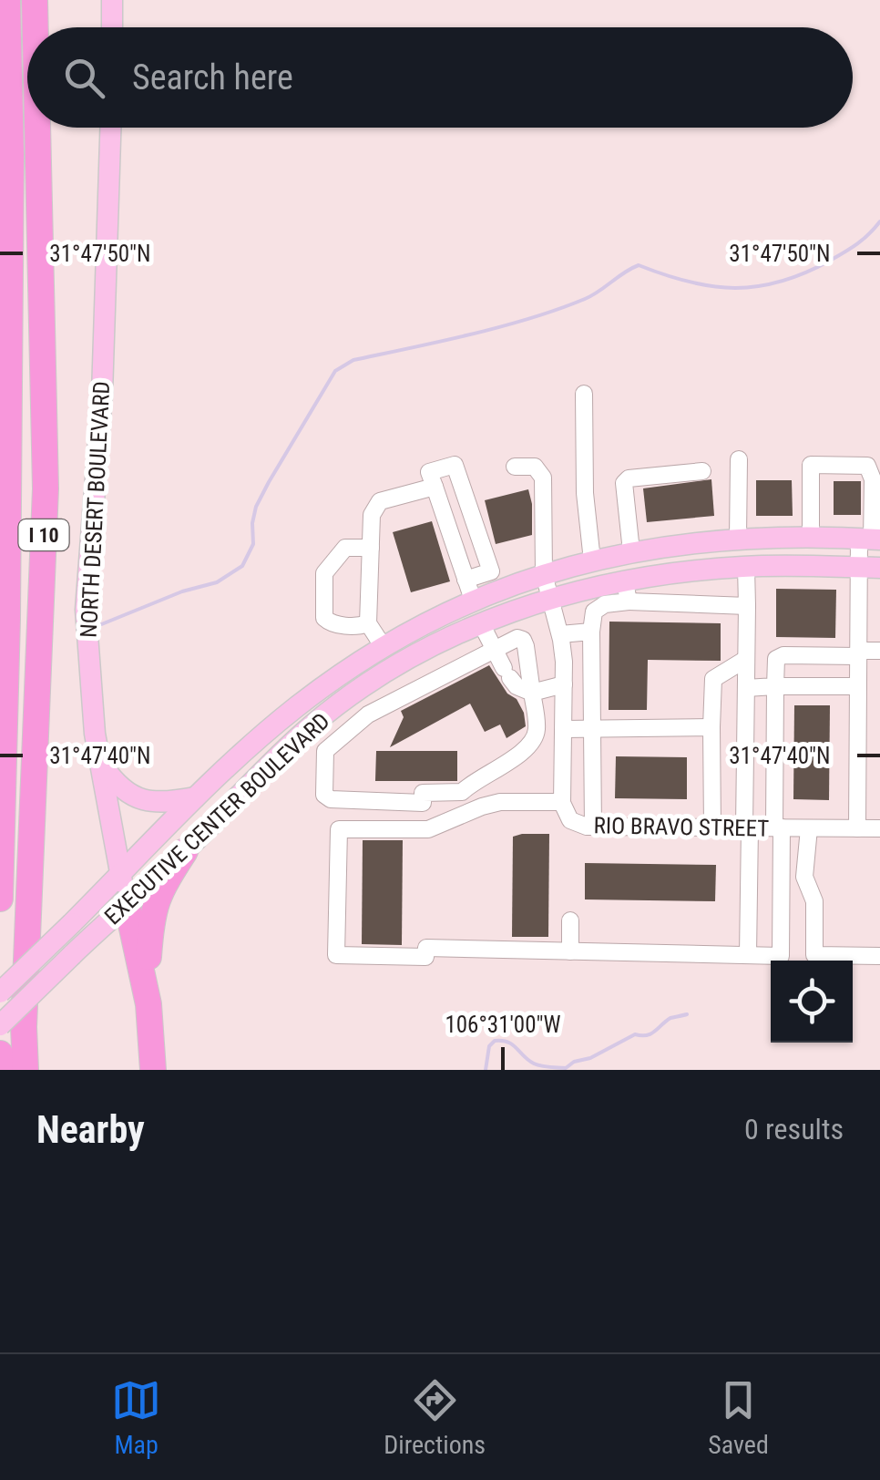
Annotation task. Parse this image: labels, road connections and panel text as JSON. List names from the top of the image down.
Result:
{
  "streets": {
    "highway": ["I 10"],
    "main road": ["NORTH DESERT BOULEVARD", "EXECUTIVE CENTER BOULEVARD"],
    "street": ["RIO BRAVO STREET"]
  },
  "crossings": [
    ["NORTH DESERT BOULEVARD", "EXECUTIVE CENTER BOULEVARD"],
    ["EXECUTIVE CENTER BOULEVARD", "RIO BRAVO STREET"]
  ],
  "page": {
    "search": "Search here",
    "heading": ["Nearby", "0 results"],
    "nav": ["Map", "Directions", "Saved"]
  },
  "coordinates": ["31°47'50\"N", "31°47'40\"N", "106°31'00\"W"]
}
